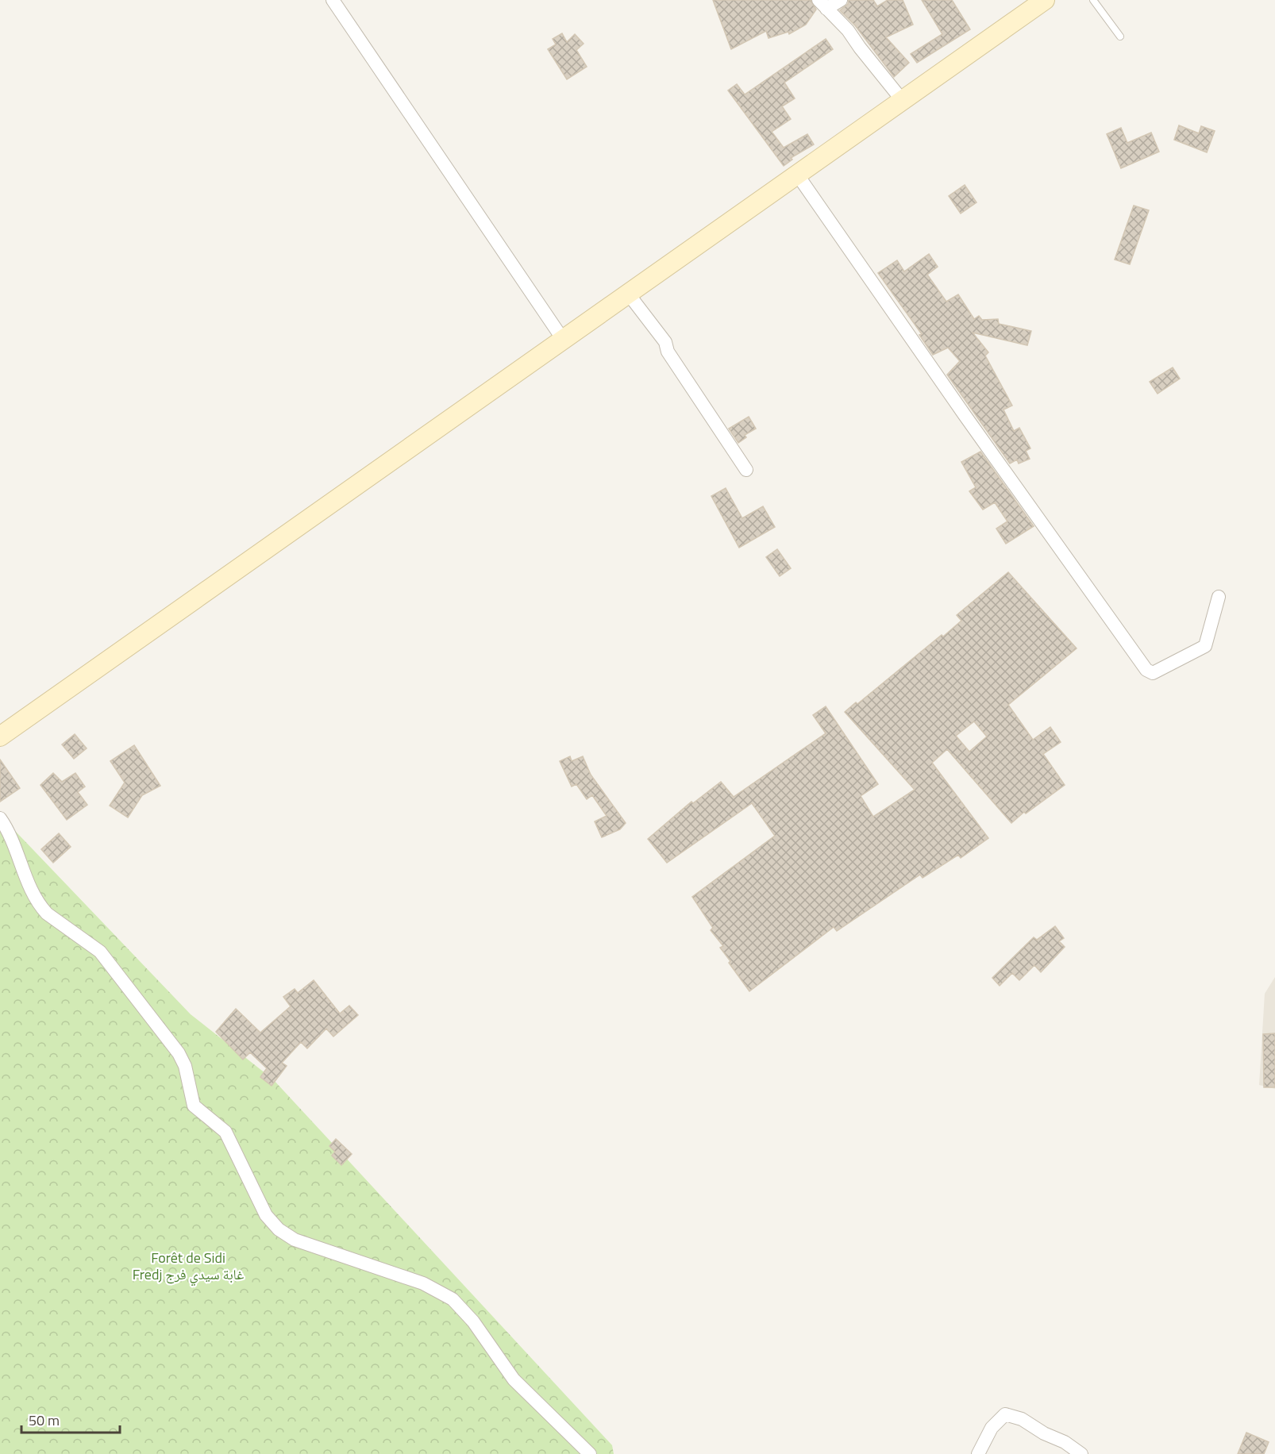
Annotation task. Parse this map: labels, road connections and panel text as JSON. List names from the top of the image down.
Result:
{
  "parks": ["Forêt de Sidi Fredj غابة سيدي فرج"],
  "scale_bar": "50 m"
}
